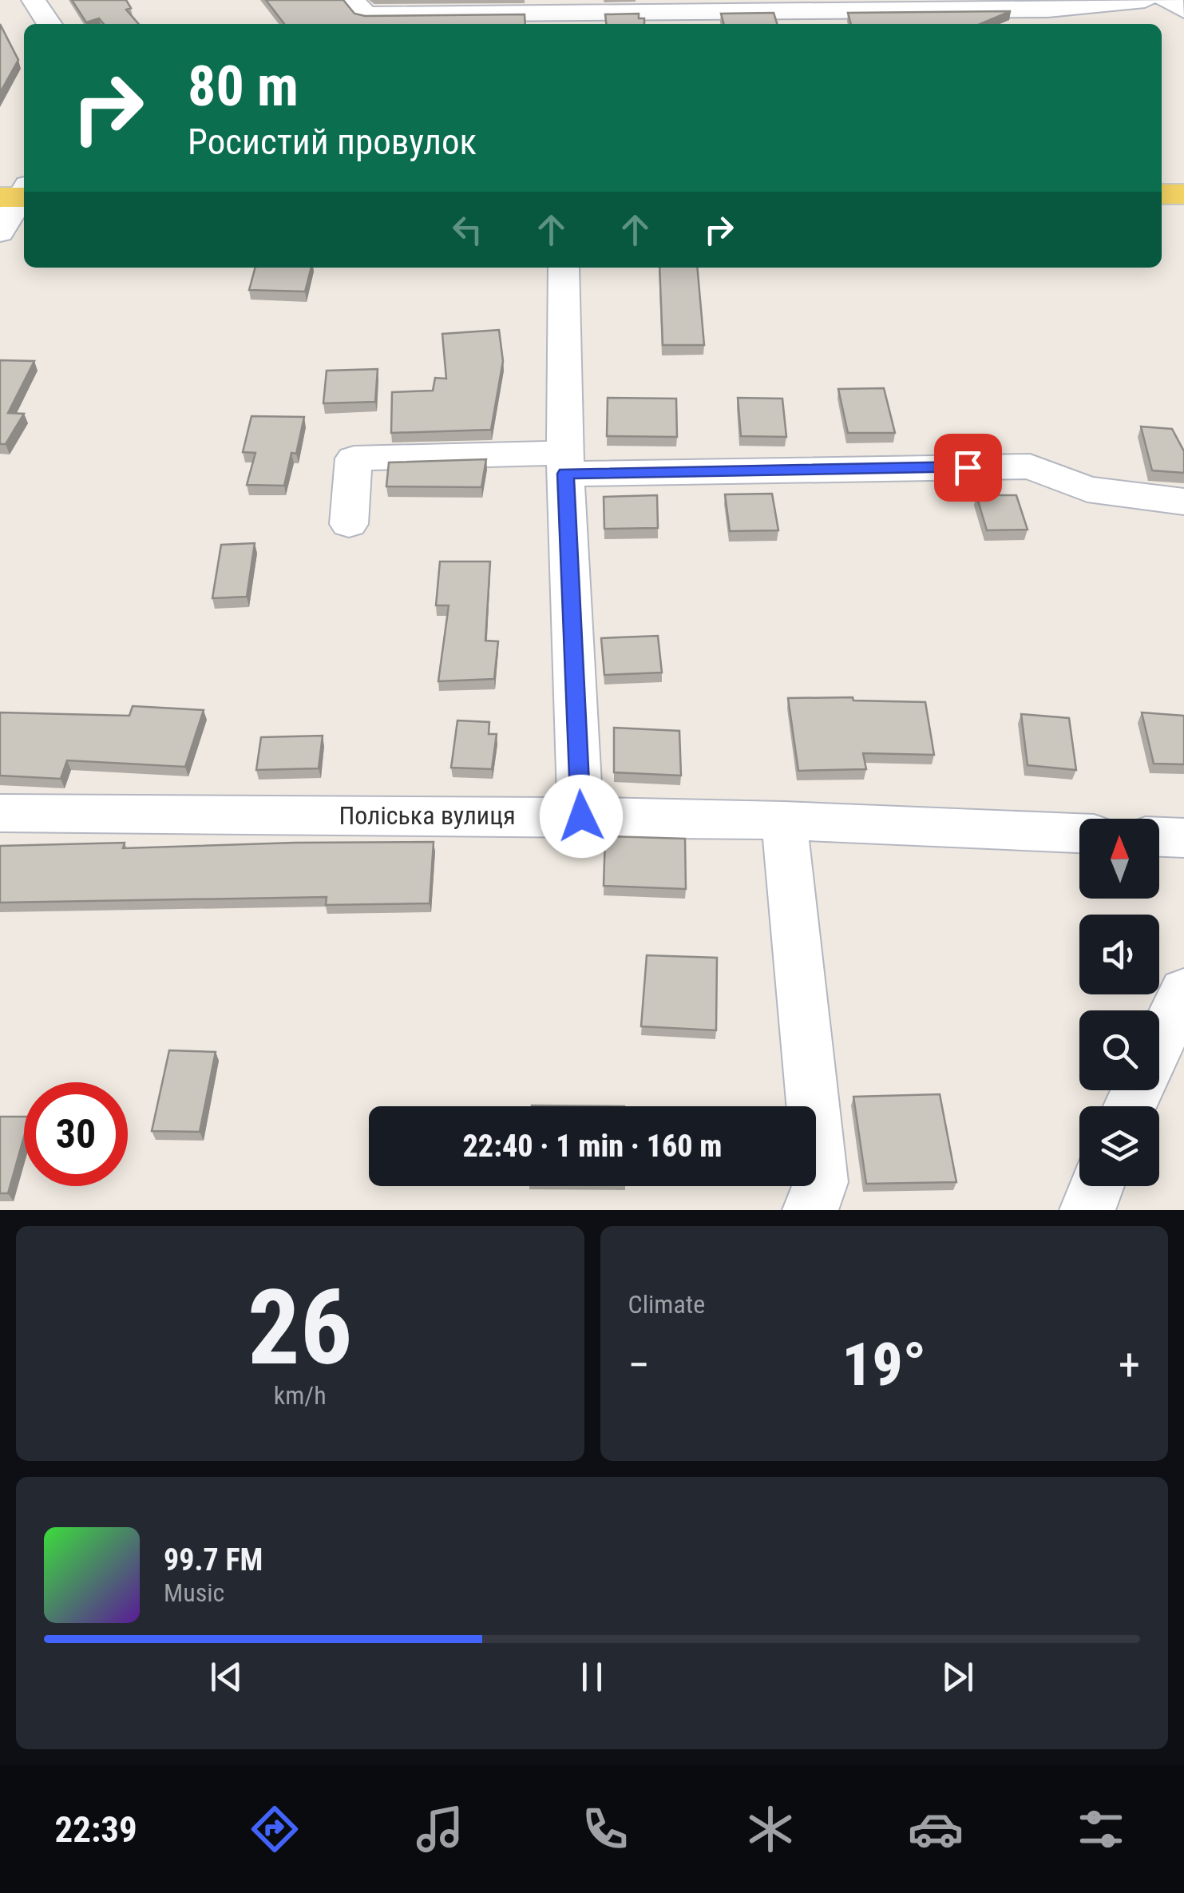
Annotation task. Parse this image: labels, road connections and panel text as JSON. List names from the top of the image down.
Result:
{
  "streets": {
    "street": ["Поліська вулиця"]
  },
  "north": "top",
  "page": {
    "turn": ["80 m", "Росистий провулок"],
    "limit": "30",
    "trip": "22:40 · 1 min · 160 m",
    "tile": [
      ["26", "km/h"],
      "Climate"
    ],
    "heat": ["−", "19°", "+"],
    "song": ["99.7 FM", "Music"],
    "tabs": "22:39"
  }
}
